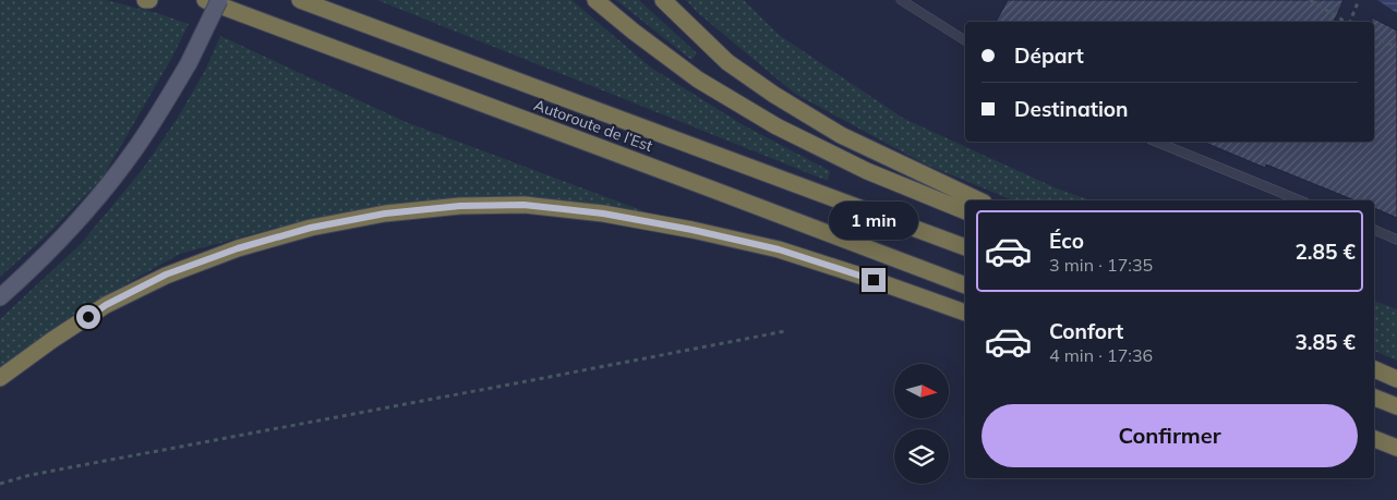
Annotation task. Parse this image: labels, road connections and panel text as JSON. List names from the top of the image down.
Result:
{
  "streets": {
    "highway": ["Autoroute de l’Est"]
  },
  "north": "right",
  "page": {
    "banner": ["Départ", "Destination"],
    "bubble": "1 min",
    "list": [
      {
        "name": "Éco",
        "note": "3 min · 17:35",
        "value": "2.85 €"
      },
      {
        "name": "Confort",
        "note": "4 min · 17:36",
        "value": "3.85 €"
      }
    ],
    "buttons": "Confirmer"
  }
}
